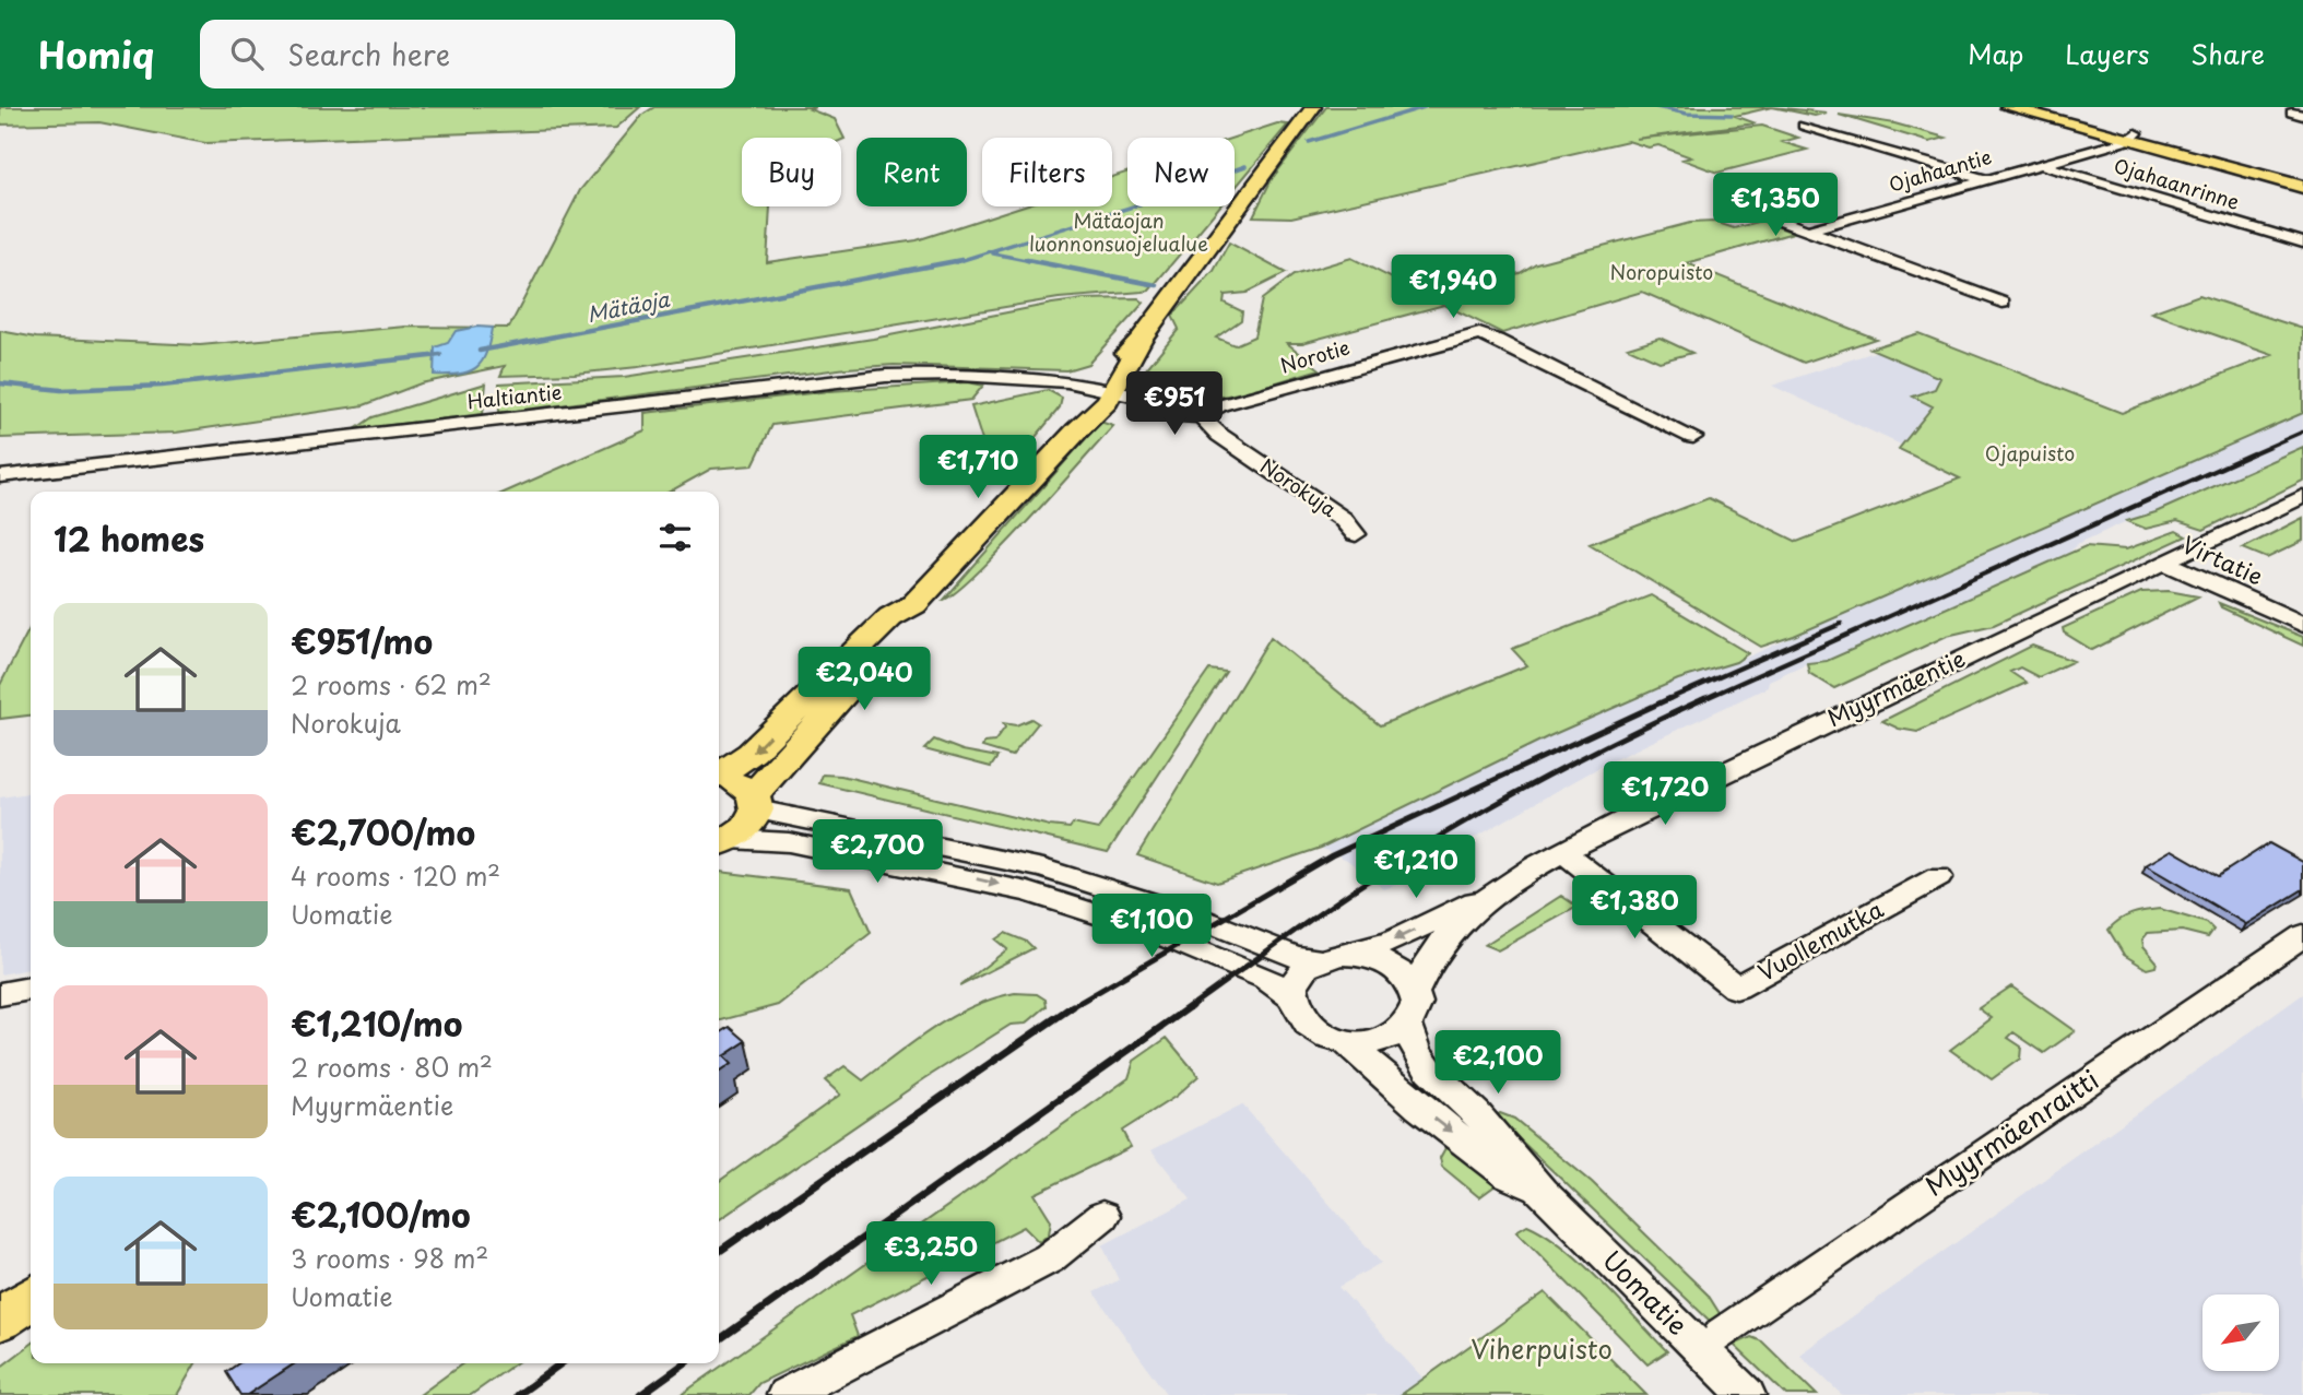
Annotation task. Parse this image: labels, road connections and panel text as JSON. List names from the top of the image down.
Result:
{
  "streets": {
    "street": [
      "Ojahaantie",
      "Ojahaanrinne",
      "Norotie",
      "Haltiantie",
      "Norokuja",
      "Virtatie",
      "Myyrmäentie",
      "Vuollemutka",
      "Myyrmäenraitti",
      "Uomatie"
    ]
  },
  "crossings": [
    ["Ojahaantie", "Ojahaanrinne"],
    ["Norotie", "Norokuja"],
    ["Virtatie", "Myyrmäentie"],
    ["Myyrmäentie", "Vuollemutka"],
    ["Myyrmäentie", "Uomatie"]
  ],
  "water": ["Mätäoja"],
  "parks": [
    "Mätäojan luonnonsuojelualue",
    "Noropuisto",
    "Ojapuisto",
    "Viherpuisto"
  ],
  "north": "bottom left",
  "page": {
    "header": "Homiq",
    "search": "Search here",
    "nav": ["Map", "Layers", "Share"],
    "chip": [
      "Buy",
      "Rent",
      "Filters",
      "New"
    ],
    "price": [
      "€1,350",
      "€1,940",
      "€951",
      "€1,710",
      "€2,040",
      "€1,720",
      "€2,700",
      "€1,210",
      "€1,380",
      "€1,100",
      "€2,100",
      "€3,250"
    ],
    "heading": "12 homes",
    "list": [
      {
        "name": "€951/mo",
        "note": "2 rooms · 62 m² · Norokuja"
      },
      {
        "name": "€2,700/mo",
        "note": "4 rooms · 120 m² · Uomatie"
      },
      {
        "name": "€1,210/mo",
        "note": "2 rooms · 80 m² · Myyrmäentie"
      },
      {
        "name": "€2,100/mo",
        "note": "3 rooms · 98 m² · Uomatie"
      }
    ]
  }
}
